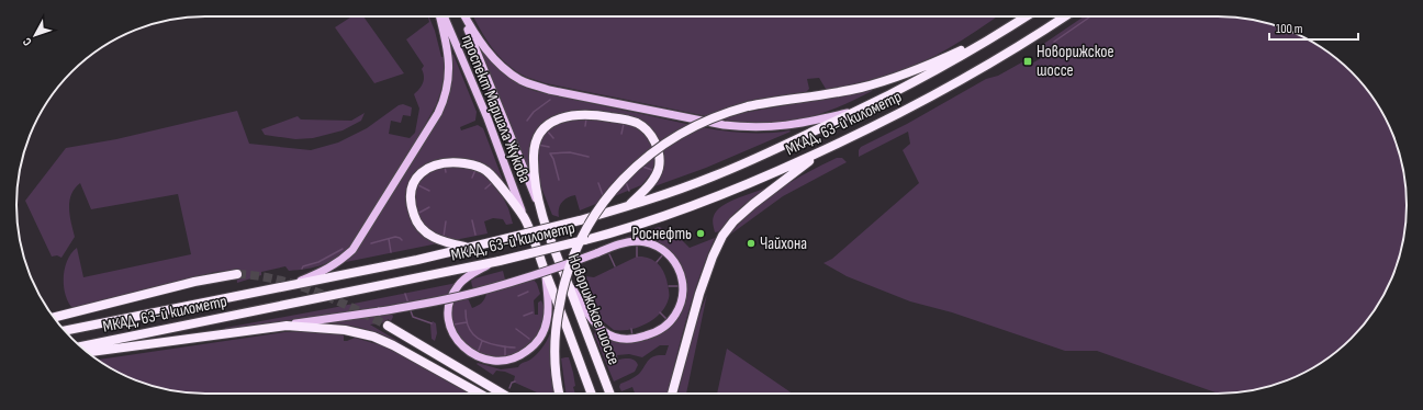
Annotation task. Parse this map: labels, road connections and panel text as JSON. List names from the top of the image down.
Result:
{
  "streets": {
    "highway": ["МКАД, 63-й километр", "Новорижское шоссе"],
    "main road": ["проспект Маршала Жукова"]
  },
  "crossings": [
    ["проспект Маршала Жукова", "Новорижское шоссе"],
    ["МКАД, 63-й километр", "Новорижское шоссе"]
  ],
  "places": {
    "transit": ["Новорижское шоссе"],
    "other": ["Роснефть", "Чайхона"]
  },
  "scale_bar": "100 m",
  "north": "bottom left"
}
